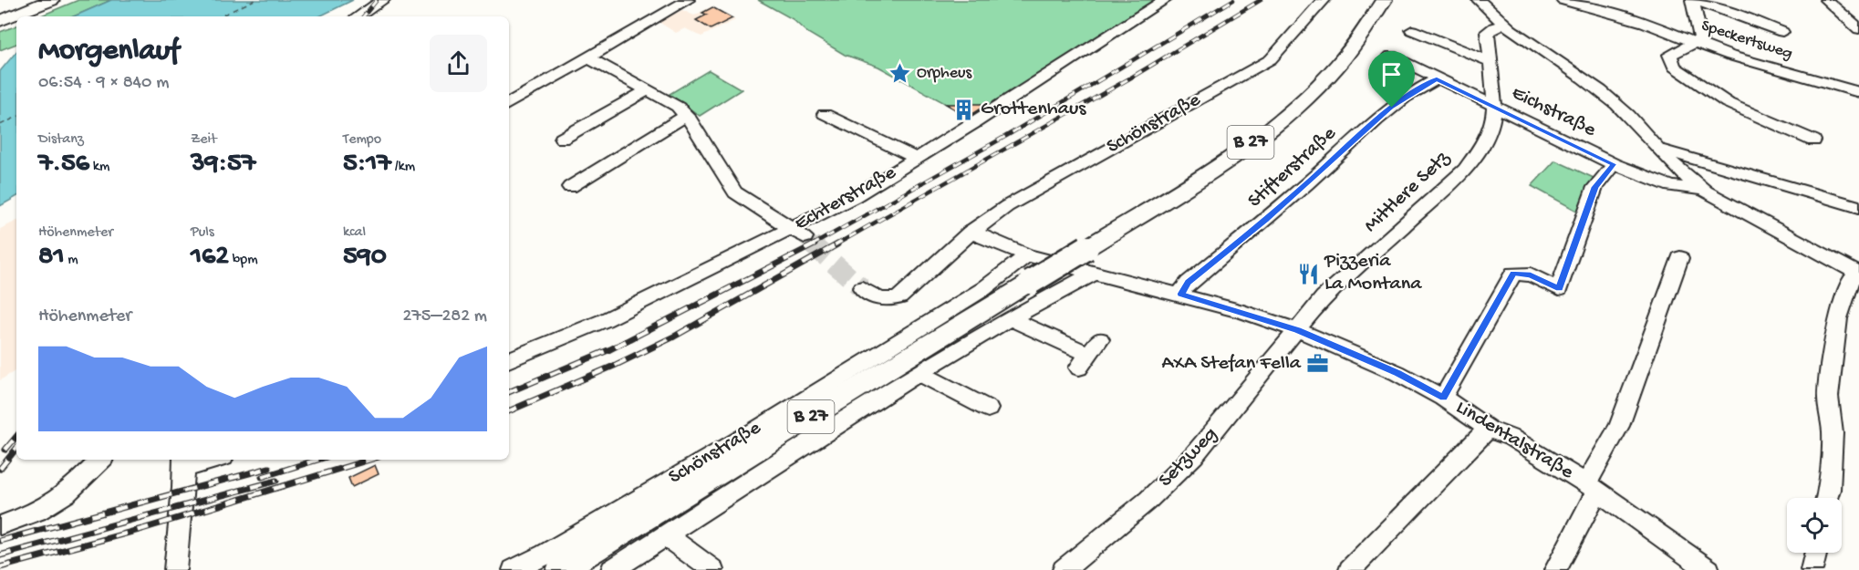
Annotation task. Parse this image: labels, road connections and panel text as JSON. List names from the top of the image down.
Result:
{
  "streets": {
    "main road": ["B 27"],
    "street": [
      "Speckertsweg",
      "Eichstraße",
      "Schönstraße",
      "Stifterstraße",
      "Mittlere Setz",
      "Echterstraße",
      "Lindentalstraße",
      "Setzweg"
    ]
  },
  "crossings": [
    ["Eichstraße", "Stifterstraße"],
    ["Eichstraße", "Mittlere Setz"],
    ["Schönstraße", "Lindentalstraße"],
    ["Stifterstraße", "Lindentalstraße"],
    ["Mittlere Setz", "Lindentalstraße"],
    ["Mittlere Setz", "Setzweg"],
    ["Lindentalstraße", "Setzweg"]
  ],
  "places": {
    "place": ["Orpheus"],
    "building": ["Grottenhaus"],
    "restaurant": ["Pizzeria La Montana"],
    "office": ["AXA Stefan Fella"]
  },
  "page": {
    "heading": ["Morgenlauf", "06:54 · 9 × 840 m"],
    "stats": [
      ["Distanz", "7.56 km"],
      ["Zeit", "39:57"],
      ["Tempo", "5:17 /km"],
      ["Höhenmeter", "81 m"],
      ["Puls", "162 bpm"],
      ["kcal", "590"]
    ],
    "chart": ["Höhenmeter", "275–282 m"]
  }
}
